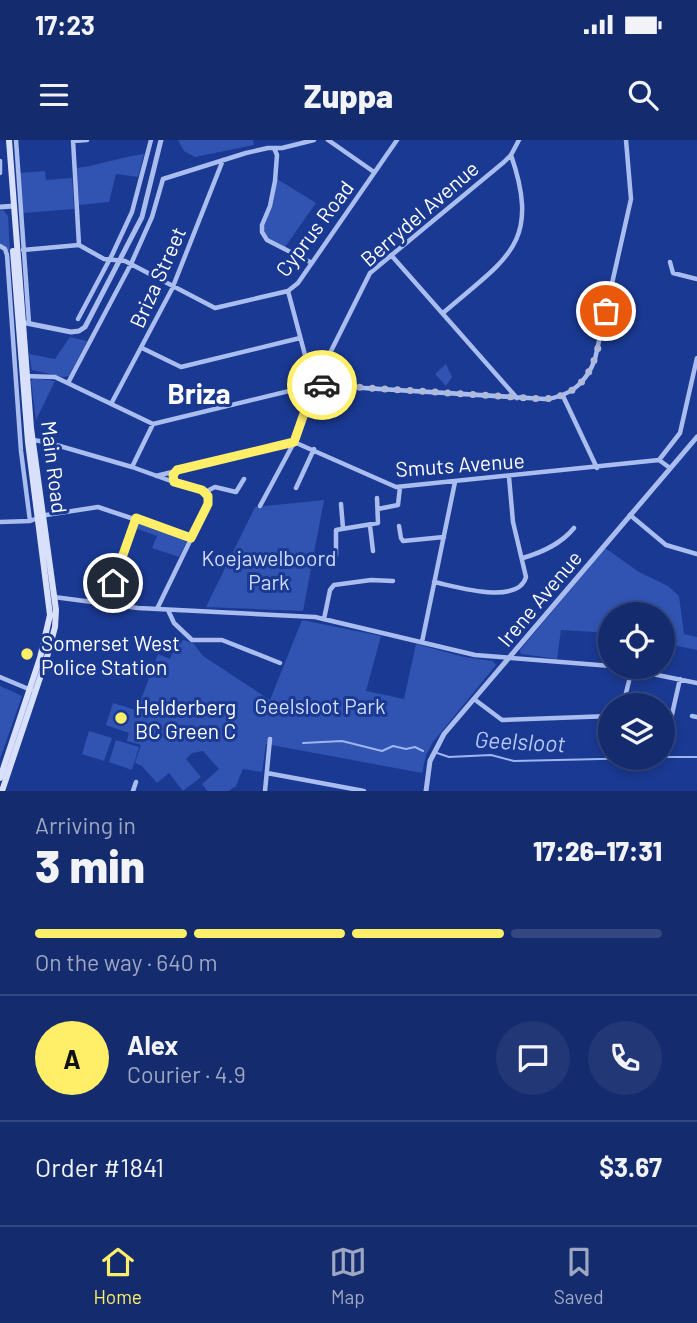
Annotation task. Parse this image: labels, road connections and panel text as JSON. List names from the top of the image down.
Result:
{
  "streets": {
    "main road": ["Main Road"],
    "street": [
      "Berrydel Avenue",
      "Cyprus Road",
      "Briza Street",
      "Smuts Avenue",
      "Irene Avenue"
    ]
  },
  "crossings": [
    ["Berrydel Avenue", "Smuts Avenue"],
    ["Cyprus Road", "Briza Street"]
  ],
  "districts": ["Briza"],
  "water": ["Geelsloot"],
  "parks": ["Koejawelboord Park", "Geelsloot Park"],
  "places": ["Somerset West Police Station", "Helderberg BC Green C"],
  "page": {
    "status": "17:23",
    "header": "Zuppa",
    "heading": ["3 min", "Arriving in", "17:26–17:31"],
    "panel": [
      "Alex",
      "Courier · 4.9",
      "Order #1841",
      "$3.67"
    ],
    "bar": "On the way · 640 m",
    "round": "A",
    "tabs": ["Home", "Map", "Saved"]
  }
}
